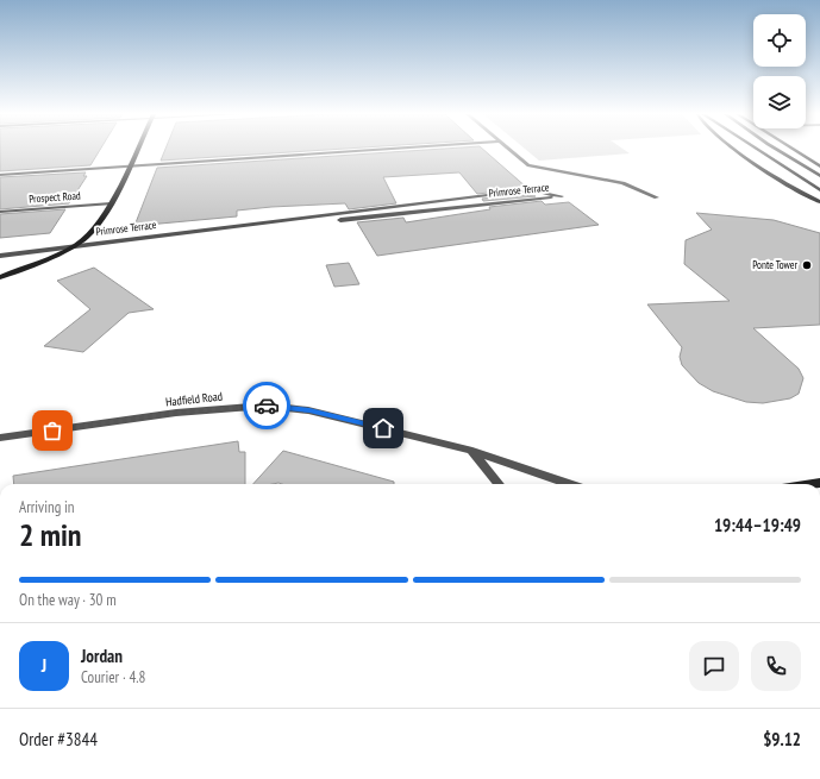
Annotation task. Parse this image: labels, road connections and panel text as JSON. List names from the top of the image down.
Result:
{
  "streets": {
    "street": ["Primrose Terrace", "Prospect Road", "Hadfield Road"]
  },
  "places": ["Ponte Tower"],
  "page": {
    "heading": ["2 min", "Arriving in", "19:44–19:49"],
    "panel": [
      "Jordan",
      "Courier · 4.8",
      "Order #3844",
      "$9.12"
    ],
    "bar": "On the way · 30 m",
    "round": "J"
  }
}
